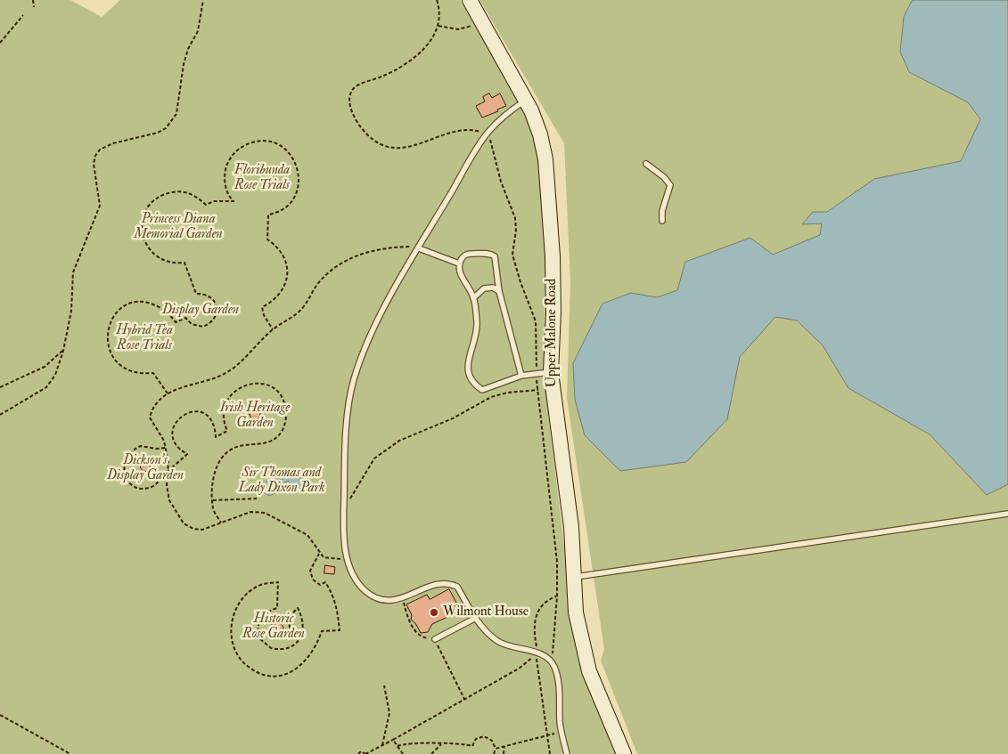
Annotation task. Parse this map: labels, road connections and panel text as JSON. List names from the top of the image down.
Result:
{
  "streets": {
    "main road": ["Upper Malone Road"]
  },
  "parks": [
    "Floribunda Rose Trials",
    "Princess Diana Memorial Garden",
    "Display Garden",
    "Hybrid Tea Rose Trials",
    "Irish Heritage Garden",
    "Dickson's Display Garden",
    "Sir Thomas and Lady Dixon Park",
    "Historic Rose Garden"
  ],
  "places": ["Wilmont House"]
}
